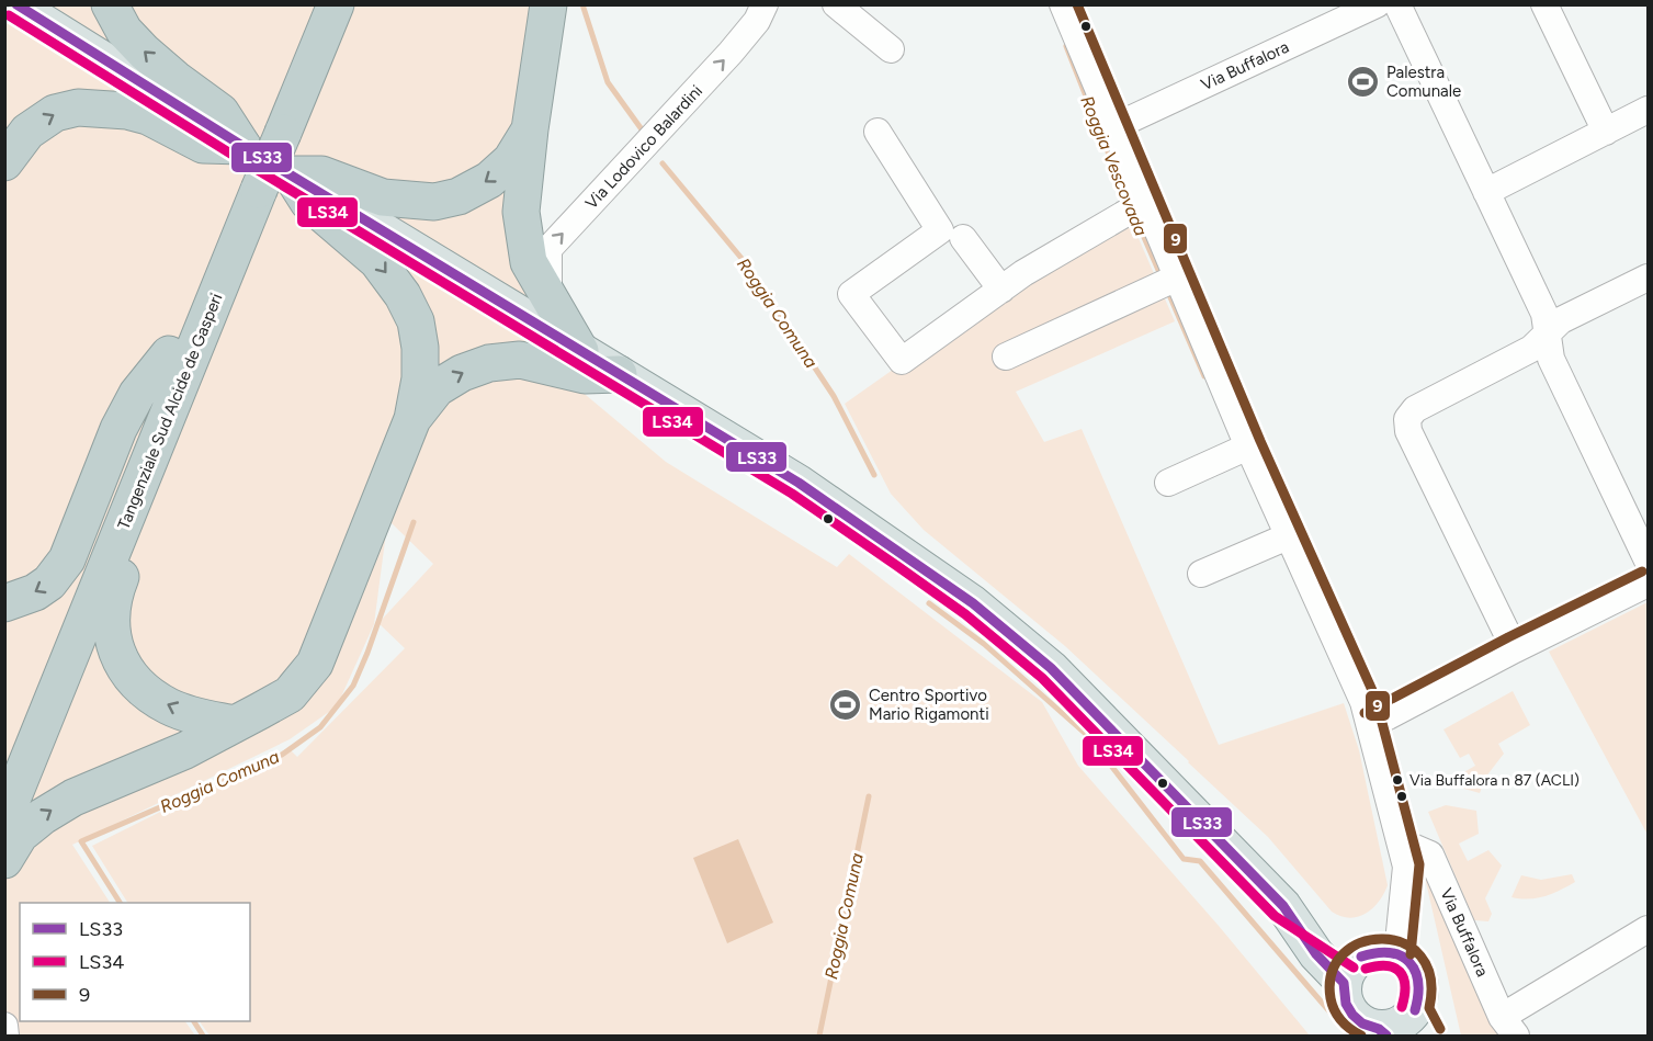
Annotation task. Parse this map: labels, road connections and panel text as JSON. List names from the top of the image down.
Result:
{
  "streets": {
    "highway": ["Tangenziale Sud Alcide de Gasperi"],
    "street": ["Via Buffalora", "Via Lodovico Balardini"]
  },
  "one_way": ["Via Lodovico Balardini"],
  "water": ["Roggia Vescovada", "Roggia Comuna"],
  "places": {
    "sports": ["Palestra Comunale", "Centro Sportivo Mario Rigamonti"],
    "other": ["Via Buffalora n 87 (ACLI)"]
  },
  "lines": ["transit line LS33", "transit line 9", "transit line LS34"],
  "legend": ["LS33", "LS34", "9"]
}
